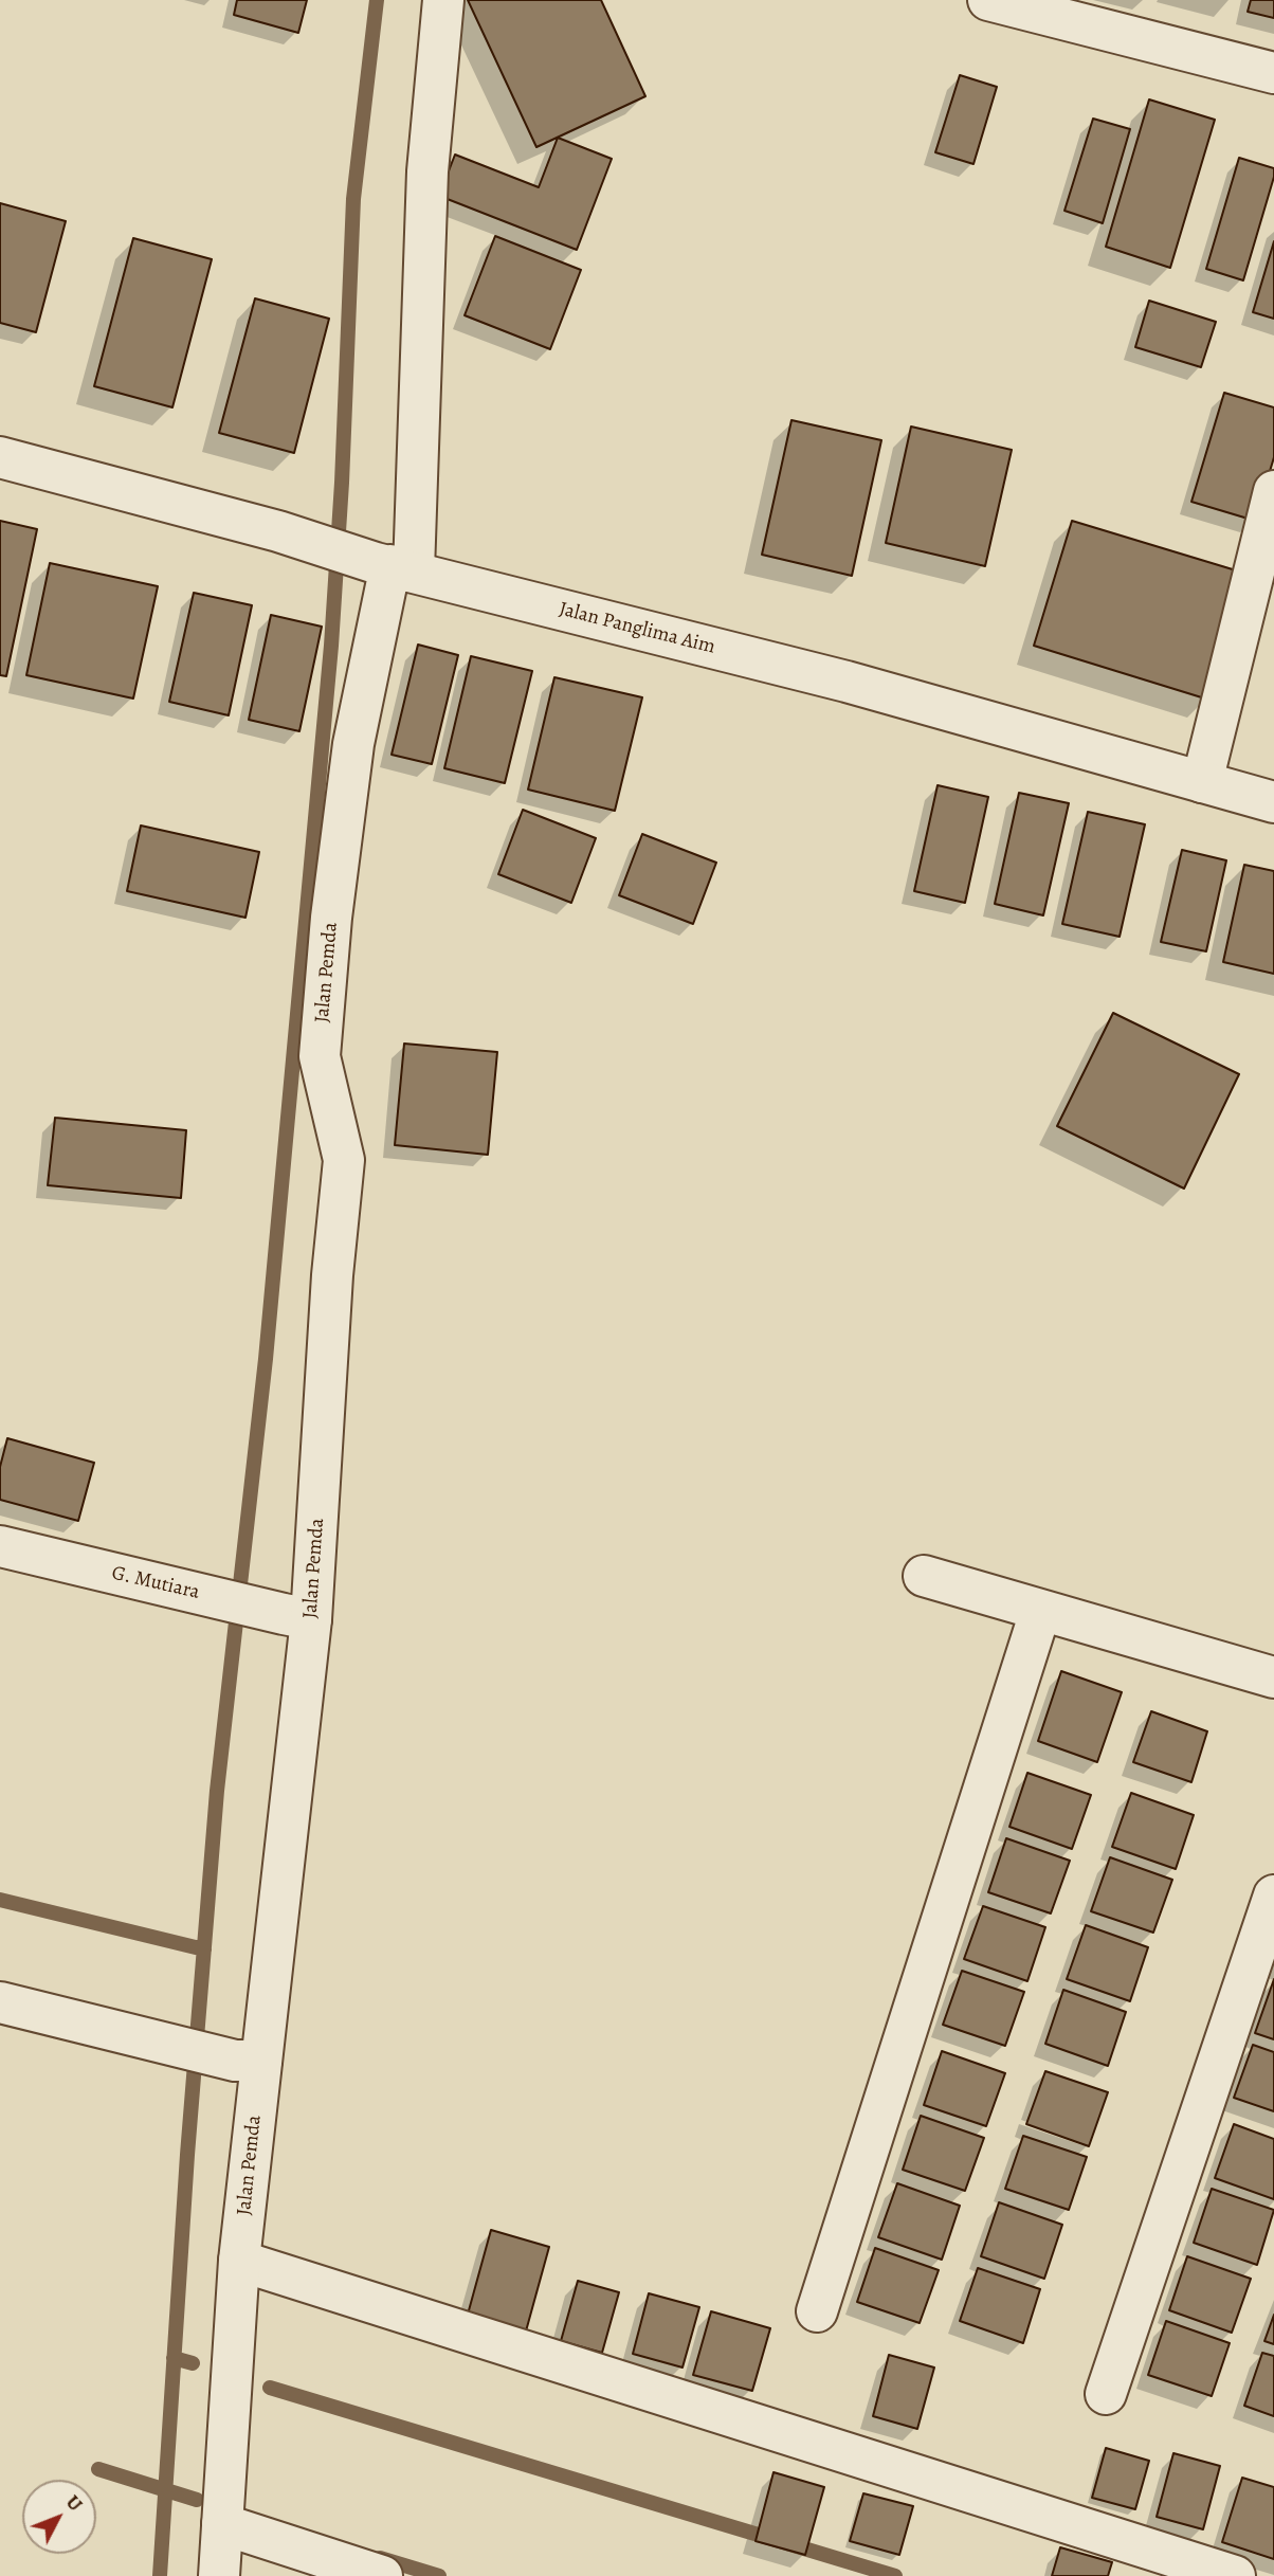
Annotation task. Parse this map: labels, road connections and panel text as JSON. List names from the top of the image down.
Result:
{
  "streets": {
    "street": ["Jalan Panglima Aim", "Jalan Pemda", "G. Mutiara"]
  },
  "crossings": [
    ["Jalan Panglima Aim", "Jalan Pemda"],
    ["Jalan Pemda", "G. Mutiara"]
  ],
  "north": "top right"
}
